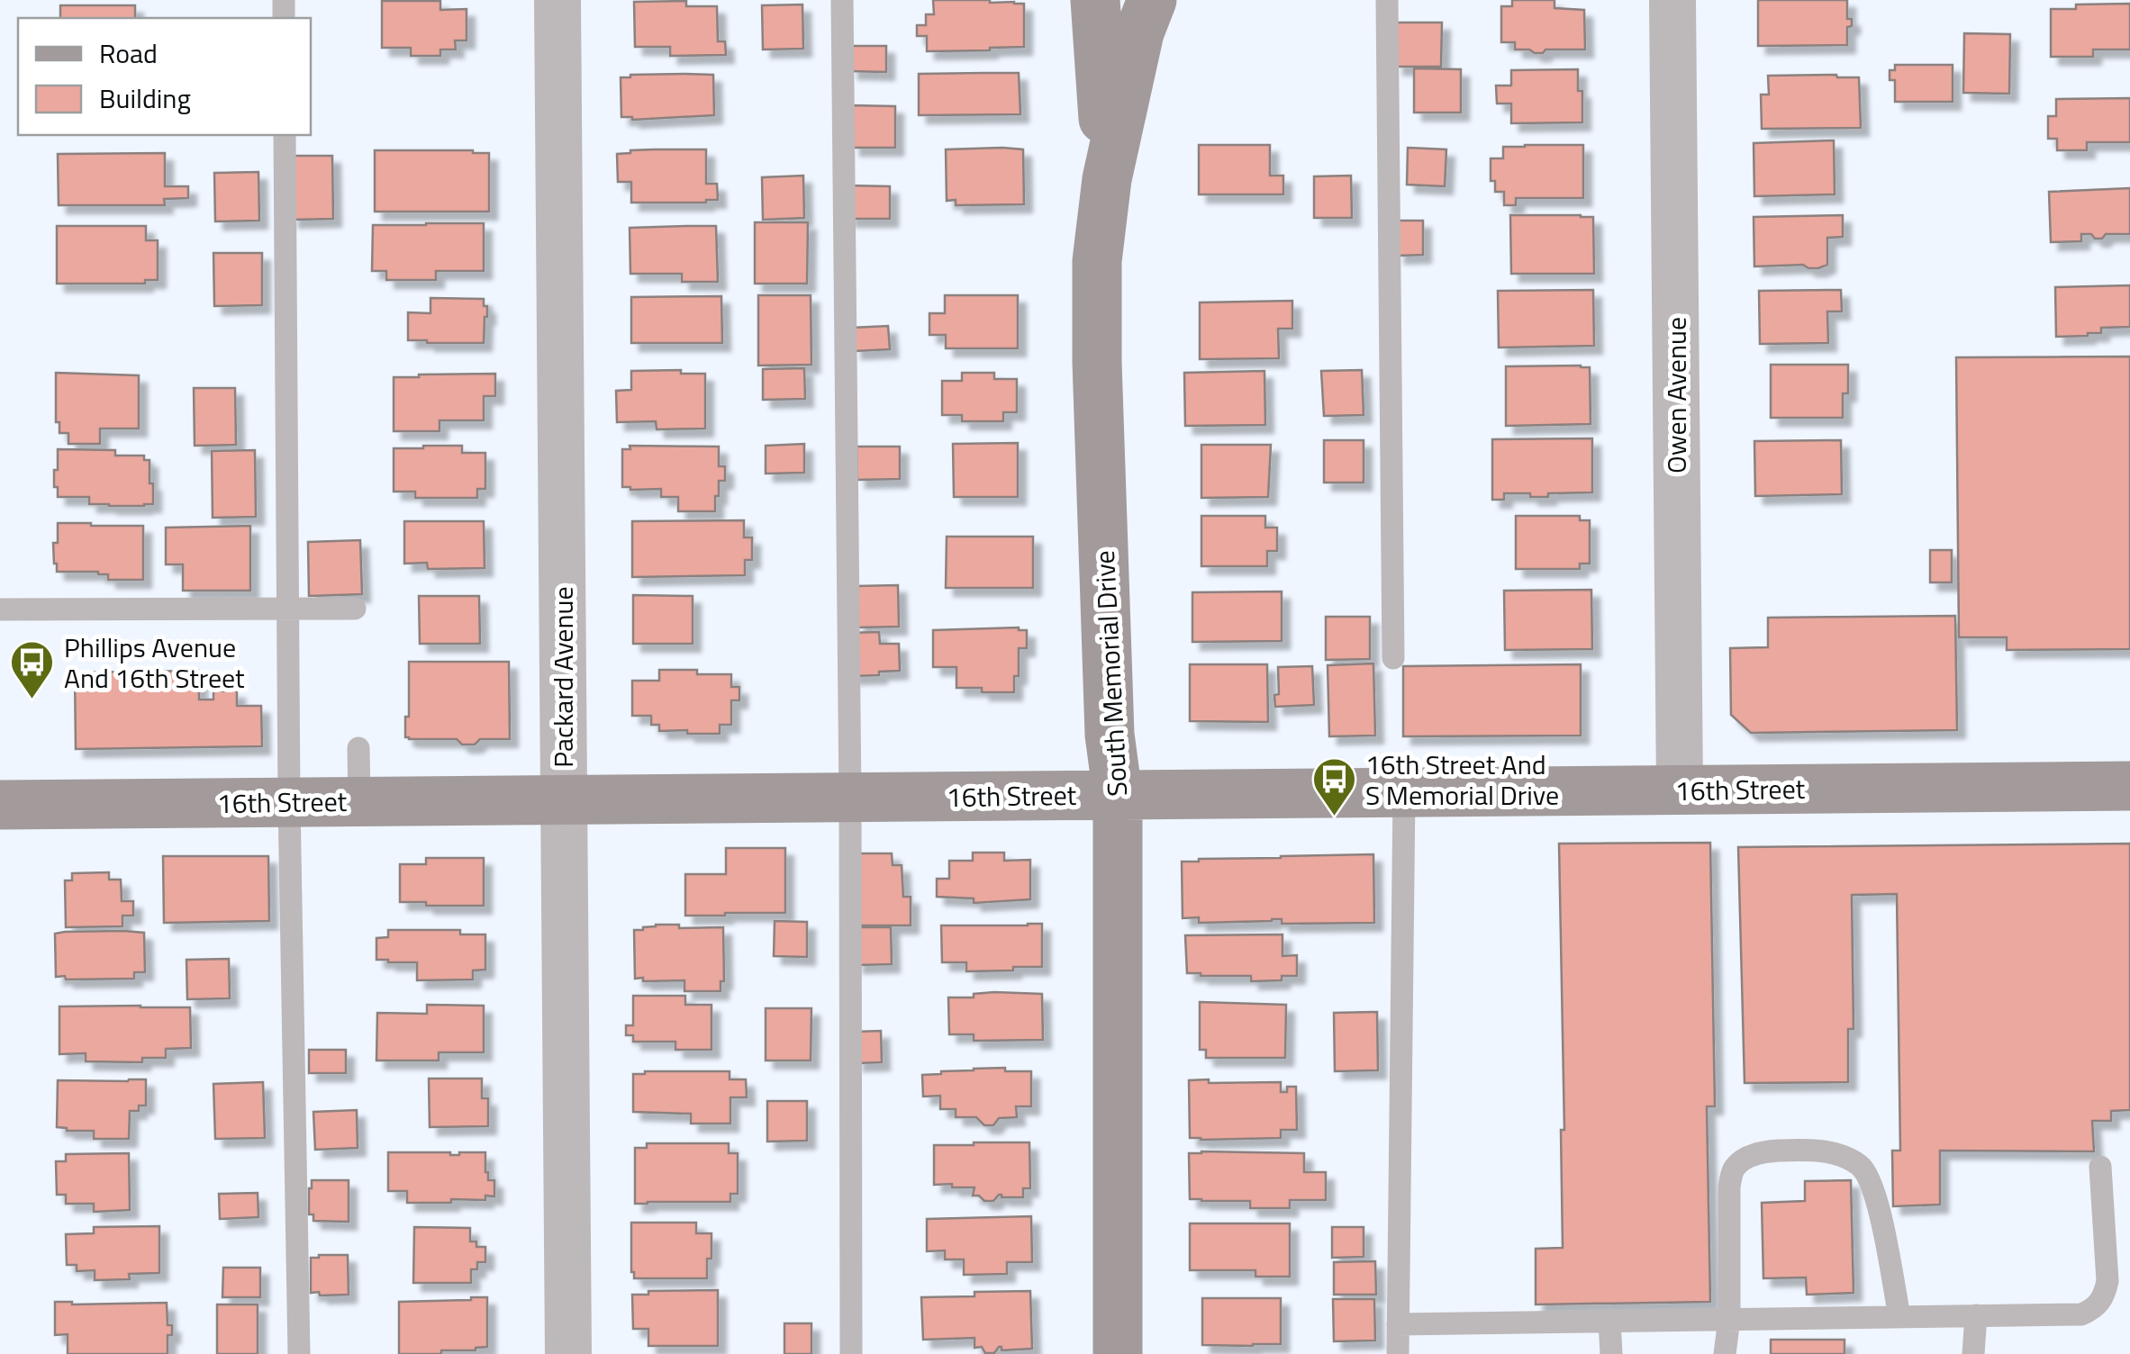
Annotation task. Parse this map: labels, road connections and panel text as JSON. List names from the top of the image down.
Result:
{
  "streets": {
    "street": [
      "Owen Avenue",
      "South Memorial Drive",
      "Packard Avenue",
      "16th Street"
    ]
  },
  "crossings": [
    ["Owen Avenue", "16th Street"],
    ["South Memorial Drive", "16th Street"],
    ["Packard Avenue", "16th Street"]
  ],
  "places": {
    "bus stop": ["Phillips Avenue And 16th Street", "16th Street And S Memorial Drive"]
  },
  "legend": ["Road", "Building"]
}
